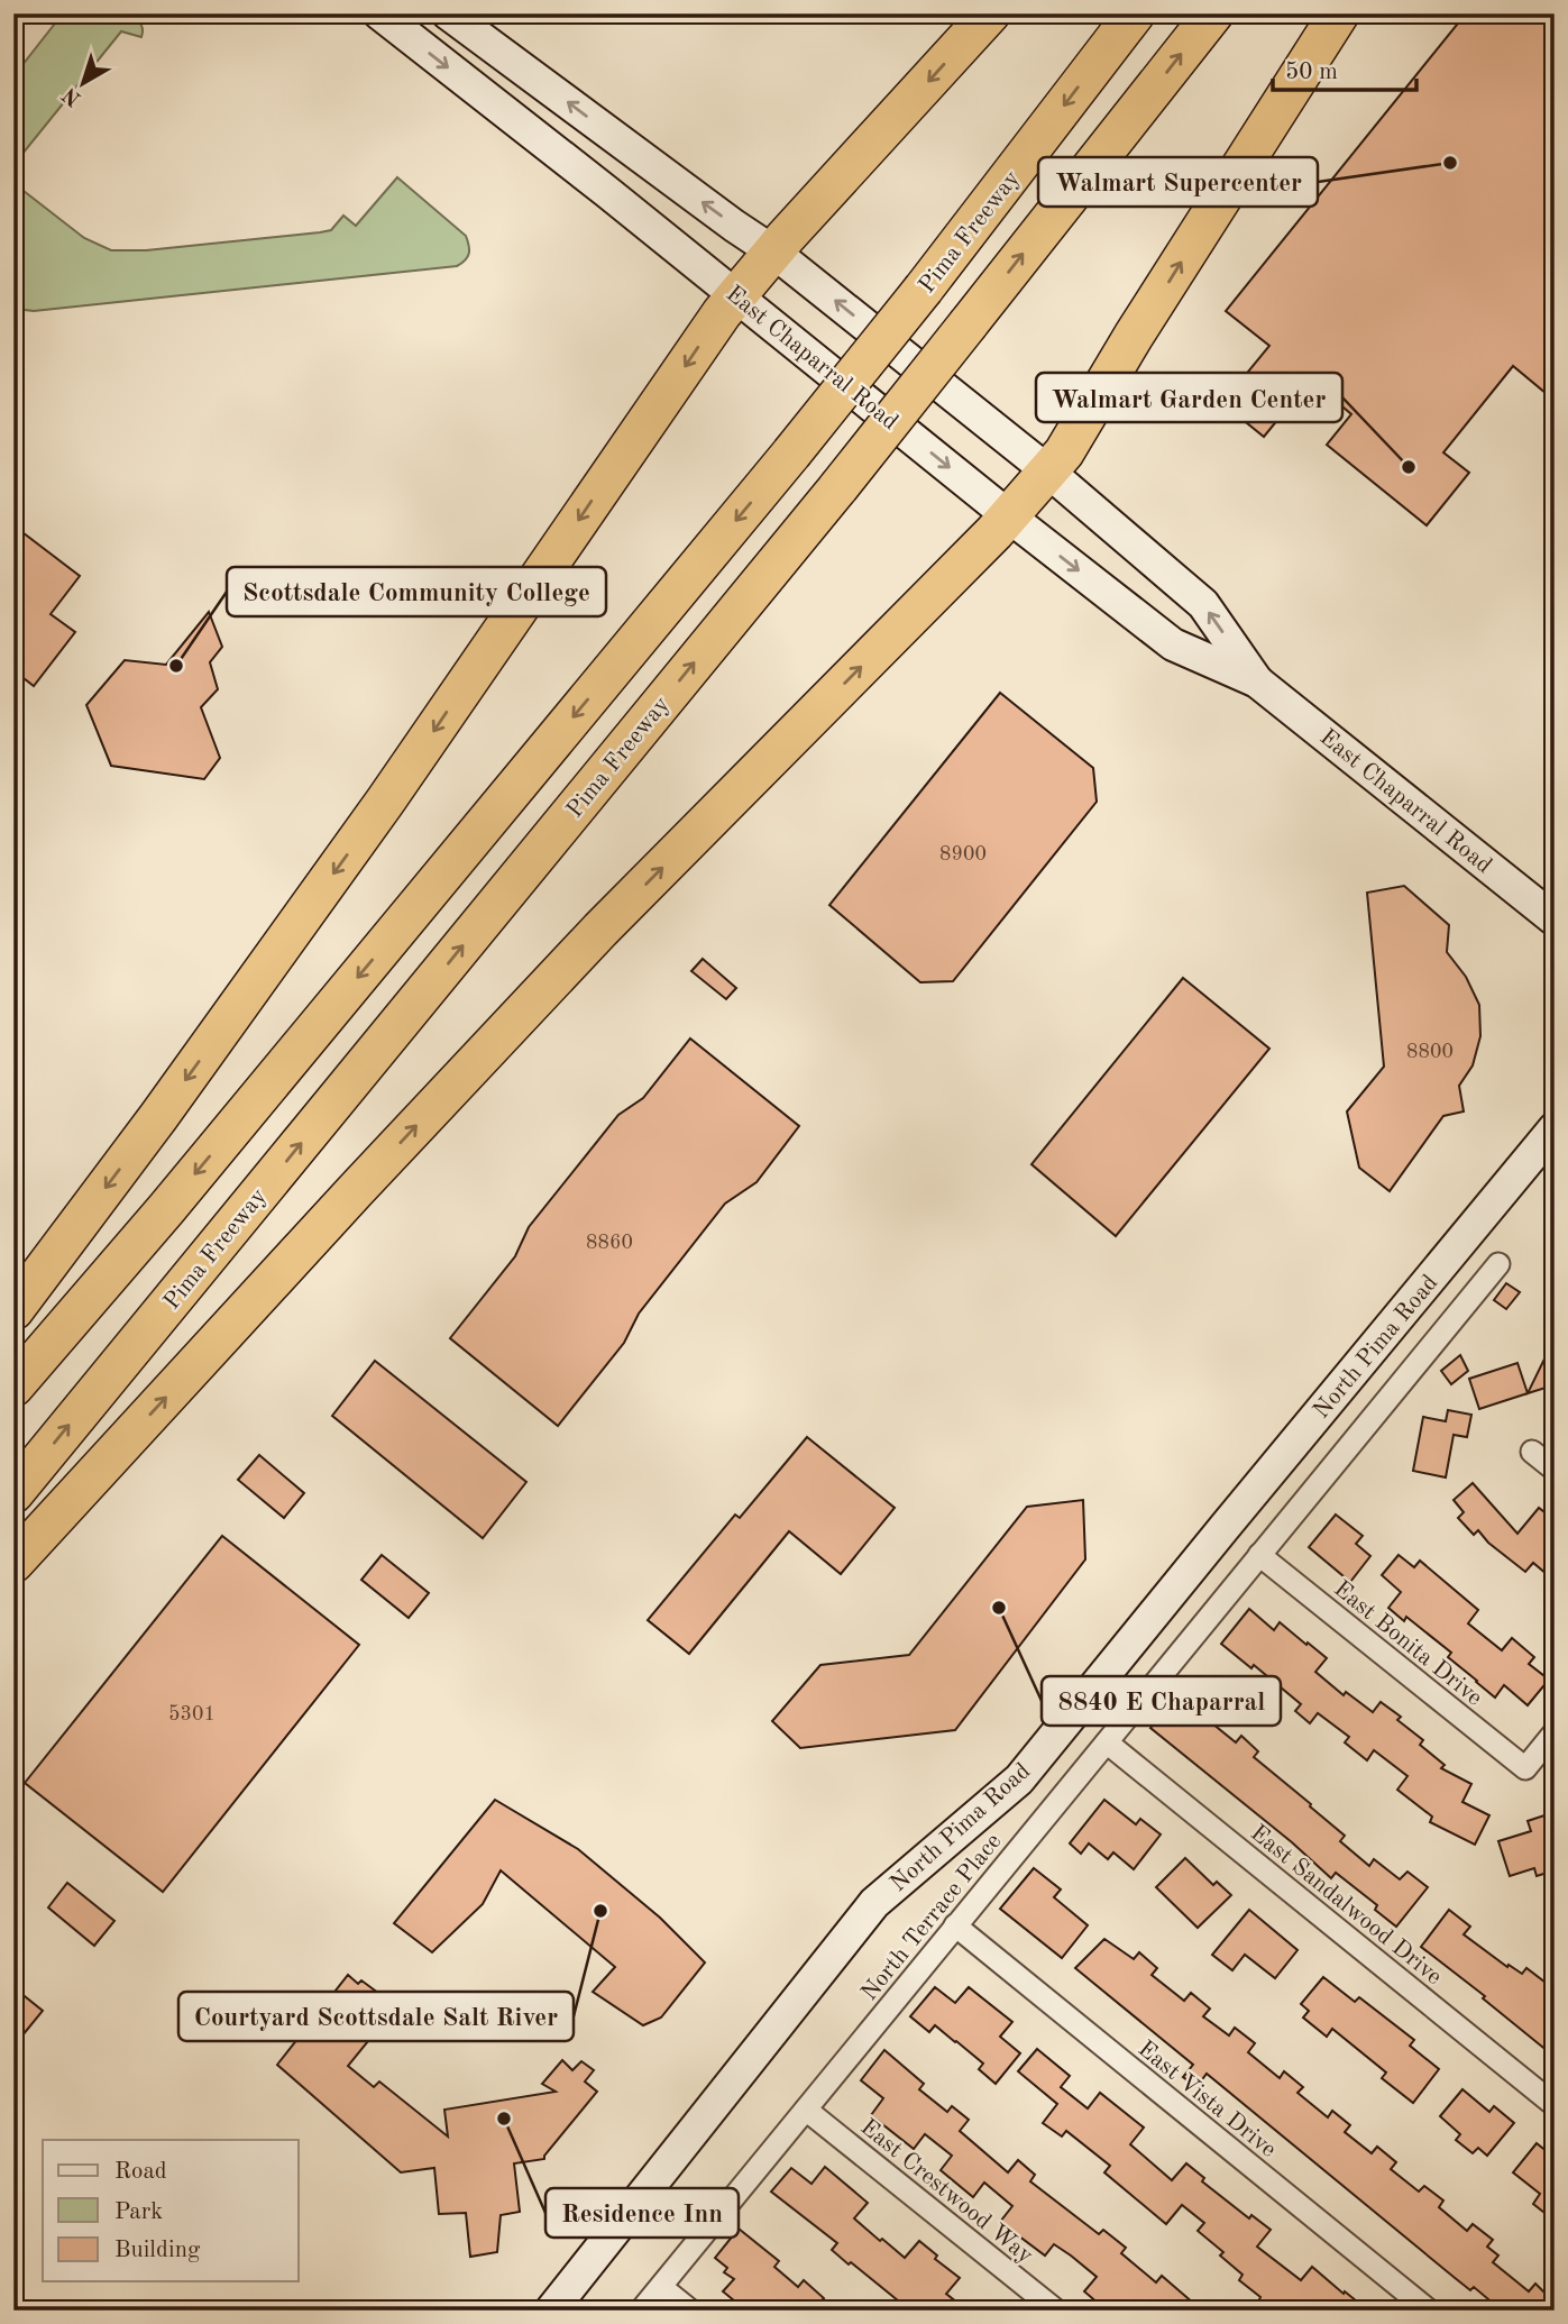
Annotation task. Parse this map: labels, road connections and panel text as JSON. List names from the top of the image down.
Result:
{
  "streets": {
    "highway": ["Pima Freeway"],
    "main road": ["East Chaparral Road", "North Pima Road"],
    "street": [
      "East Bonita Drive",
      "East Sandalwood Drive",
      "North Terrace Place",
      "East Vista Drive",
      "East Crestwood Way"
    ]
  },
  "crossings": [
    ["East Bonita Drive", "North Terrace Place"],
    ["East Sandalwood Drive", "North Terrace Place"],
    ["North Terrace Place", "East Vista Drive"],
    ["North Terrace Place", "East Crestwood Way"]
  ],
  "places": [
    "Walmart Supercenter",
    "Walmart Garden Center",
    "Scottsdale Community College",
    "8840 E Chaparral",
    "Courtyard Scottsdale Salt River",
    "Residence Inn"
  ],
  "house_numbers": [
    "8900",
    "8800",
    "8860",
    "5301"
  ],
  "legend": ["Road", "Park", "Building"],
  "scale_bar": "50 m",
  "north": "bottom left"
}
